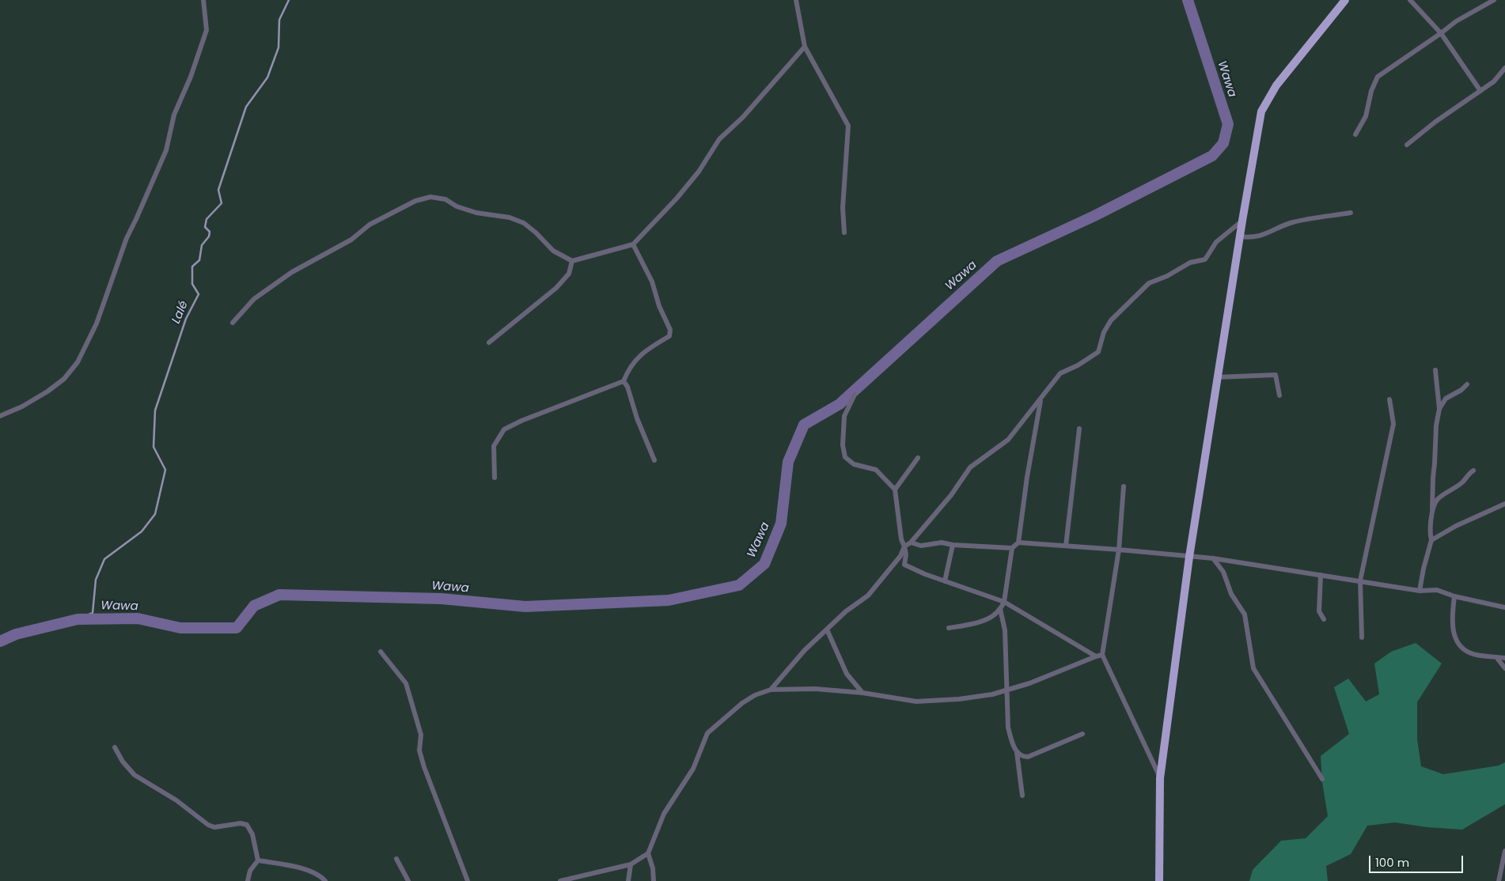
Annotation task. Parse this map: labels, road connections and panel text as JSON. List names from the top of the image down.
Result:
{
  "water": ["Wawa", "Lalé"],
  "scale_bar": "100 m"
}
